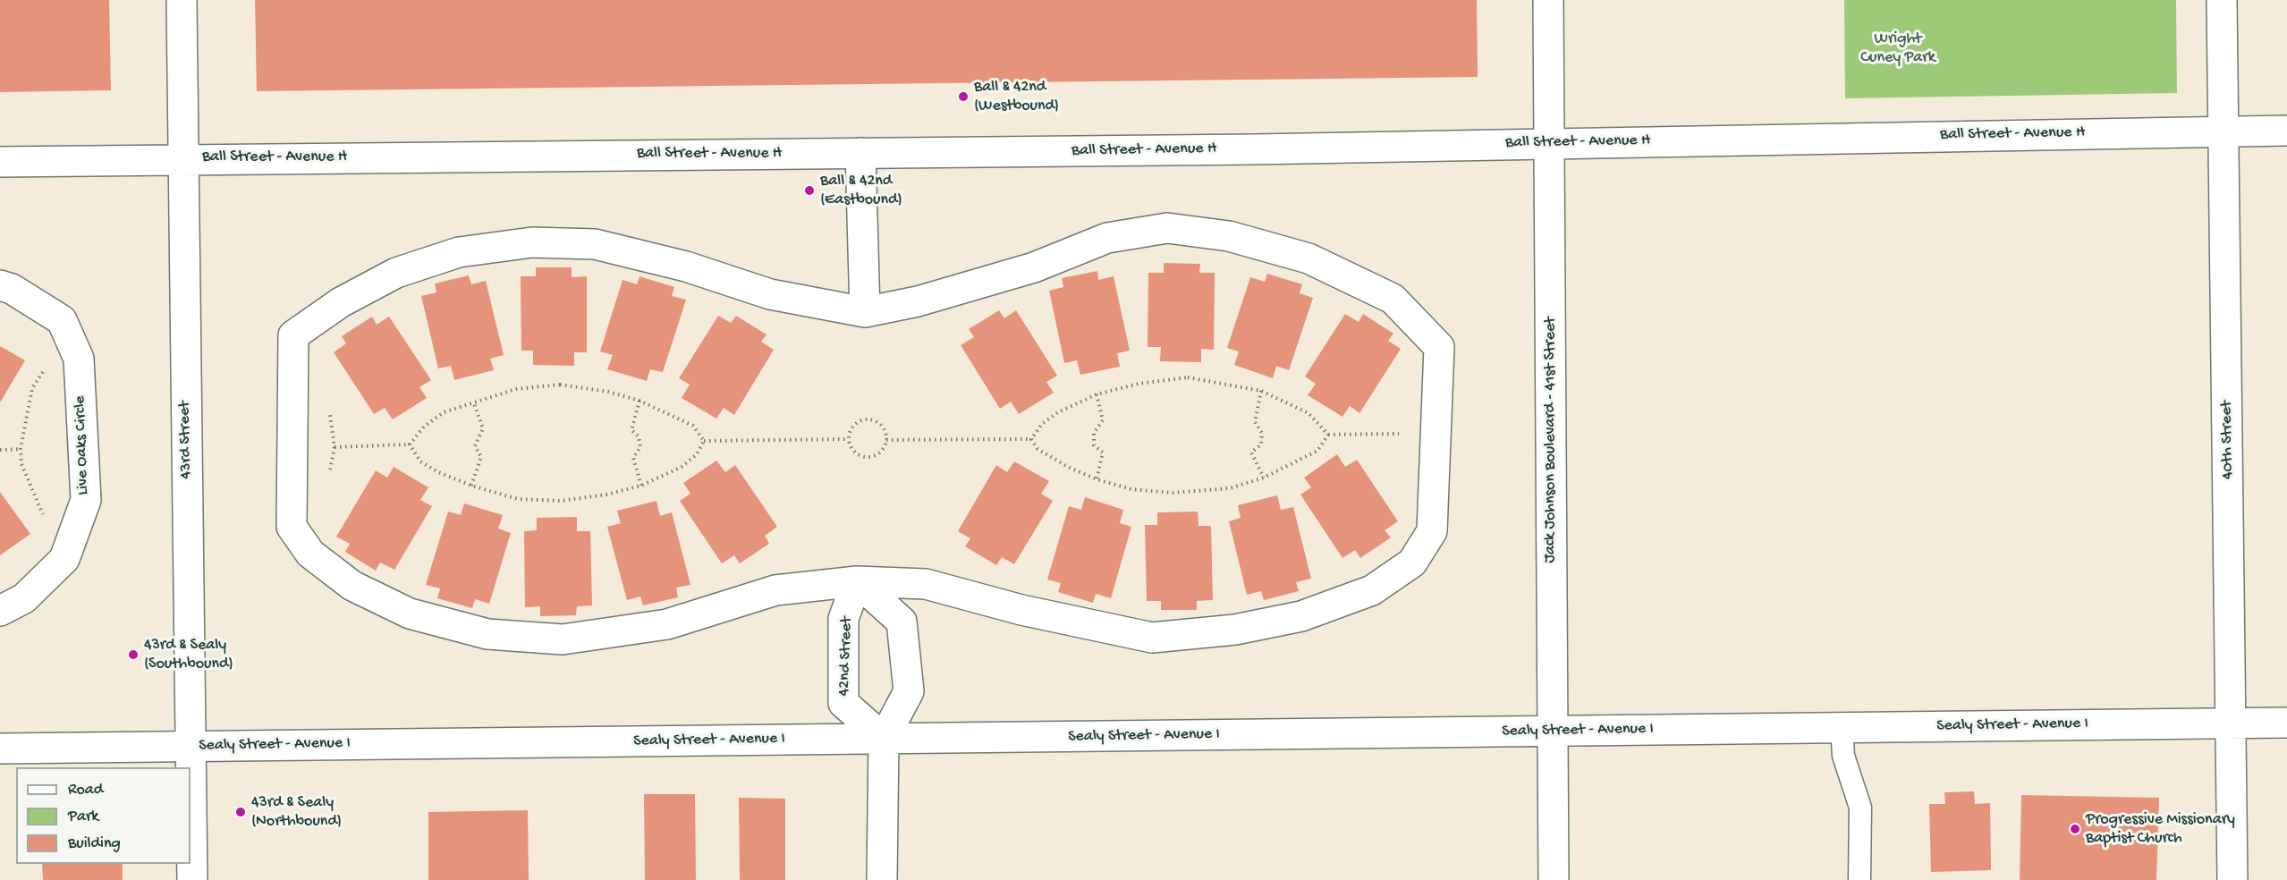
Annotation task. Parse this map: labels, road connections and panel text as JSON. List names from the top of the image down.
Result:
{
  "streets": {
    "street": [
      "Ball Street - Avenue H",
      "43rd Street",
      "Jack Johnson Boulevard - 41st Street",
      "40th Street",
      "Live Oaks Circle",
      "42nd Street",
      "Sealy Street - Avenue I"
    ]
  },
  "crossings": [
    ["Ball Street - Avenue H", "43rd Street"],
    ["Ball Street - Avenue H", "Jack Johnson Boulevard - 41st Street"],
    ["Ball Street - Avenue H", "40th Street"],
    ["43rd Street", "Sealy Street - Avenue I"],
    ["Jack Johnson Boulevard - 41st Street", "Sealy Street - Avenue I"],
    ["40th Street", "Sealy Street - Avenue I"],
    ["42nd Street", "Sealy Street - Avenue I"]
  ],
  "parks": ["Wright Cuney Park"],
  "places": [
    "Ball & 42nd (Westbound)",
    "Ball & 42nd (Eastbound)",
    "43rd & Sealy (Southbound)",
    "43rd & Sealy (Northbound)",
    "Progressive Missionary Baptist Church"
  ],
  "legend": ["Road", "Park", "Building"]
}
